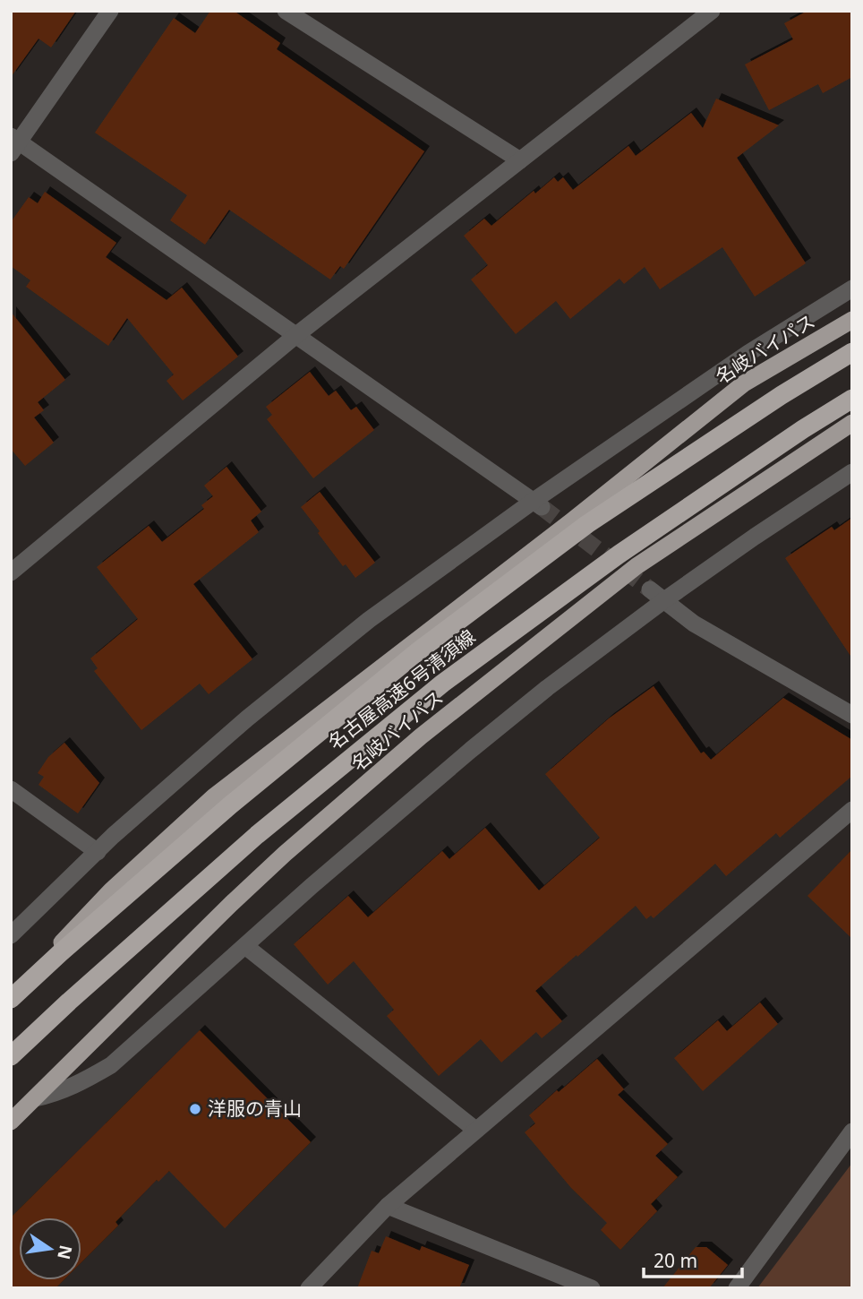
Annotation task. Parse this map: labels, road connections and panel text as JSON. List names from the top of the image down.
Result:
{
  "streets": {
    "highway": ["名岐バイパス", "名古屋高速6号清須線"]
  },
  "crossings": [
    ["名岐バイパス", "名古屋高速6号清須線"]
  ],
  "places": ["洋服の青山"],
  "scale_bar": "20 m",
  "north": "right"
}
